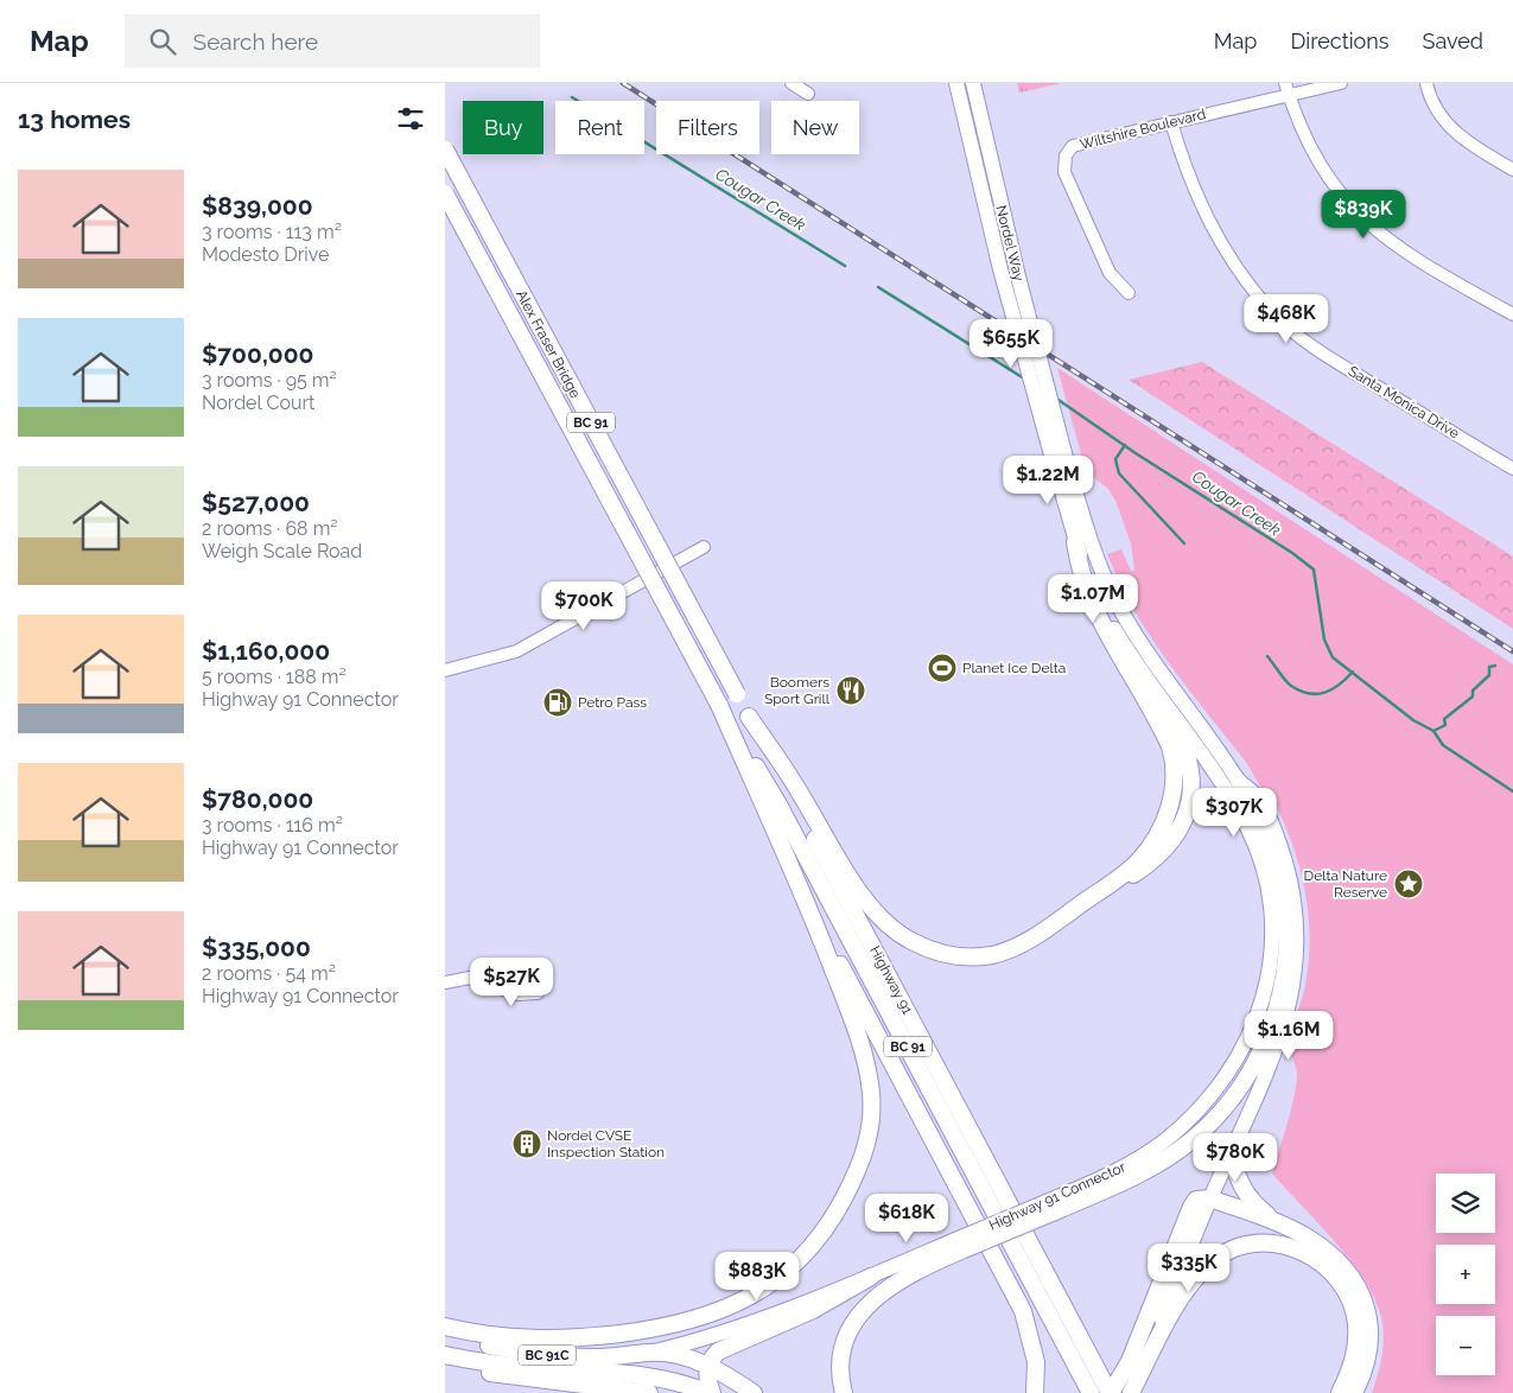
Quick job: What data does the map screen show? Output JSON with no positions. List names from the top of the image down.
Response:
{
  "streets": {
    "highway": [
      "Alex Fraser Bridge",
      "BC 91",
      "Highway 91",
      "BC 91C"
    ],
    "main road": ["Nordel Way", "Highway 91 Connector"],
    "street": ["Wiltshire Boulevard", "Santa Monica Drive"]
  },
  "crossings": [
    ["Wiltshire Boulevard", "Santa Monica Drive"],
    ["Nordel Way", "Highway 91 Connector"],
    ["Alex Fraser Bridge", "Highway 91"]
  ],
  "water": ["Cougar Creek"],
  "places": {
    "sports": ["Planet Ice Delta"],
    "restaurant": ["Boomers Sport Grill"],
    "fuel station": ["Petro Pass"],
    "place": ["Delta Nature Reserve"],
    "building": ["Nordel CVSE Inspection Station"]
  },
  "page": {
    "header": "Map",
    "search": "Search here",
    "nav": ["Map", "Directions", "Saved"],
    "heading": "13 homes",
    "chip": [
      "Buy",
      "Rent",
      "Filters",
      "New"
    ],
    "list": [
      {
        "name": "$839,000",
        "note": "3 rooms · 113 m² · Modesto Drive"
      },
      {
        "name": "$700,000",
        "note": "3 rooms · 95 m² · Nordel Court"
      },
      {
        "name": "$527,000",
        "note": "2 rooms · 68 m² · Weigh Scale Road"
      },
      {
        "name": "$1,160,000",
        "note": "5 rooms · 188 m² · Highway 91 Connector"
      },
      {
        "name": "$780,000",
        "note": "3 rooms · 116 m² · Highway 91 Connector"
      },
      {
        "name": "$335,000",
        "note": "2 rooms · 54 m² · Highway 91 Connector"
      }
    ],
    "price": [
      "$839K",
      "$468K",
      "$655K",
      "$1.22M",
      "$1.07M",
      "$700K",
      "$307K",
      "$527K",
      "$1.16M",
      "$780K",
      "$618K",
      "$335K",
      "$883K"
    ],
    "map_buttons": ["+", "−"]
  }
}
